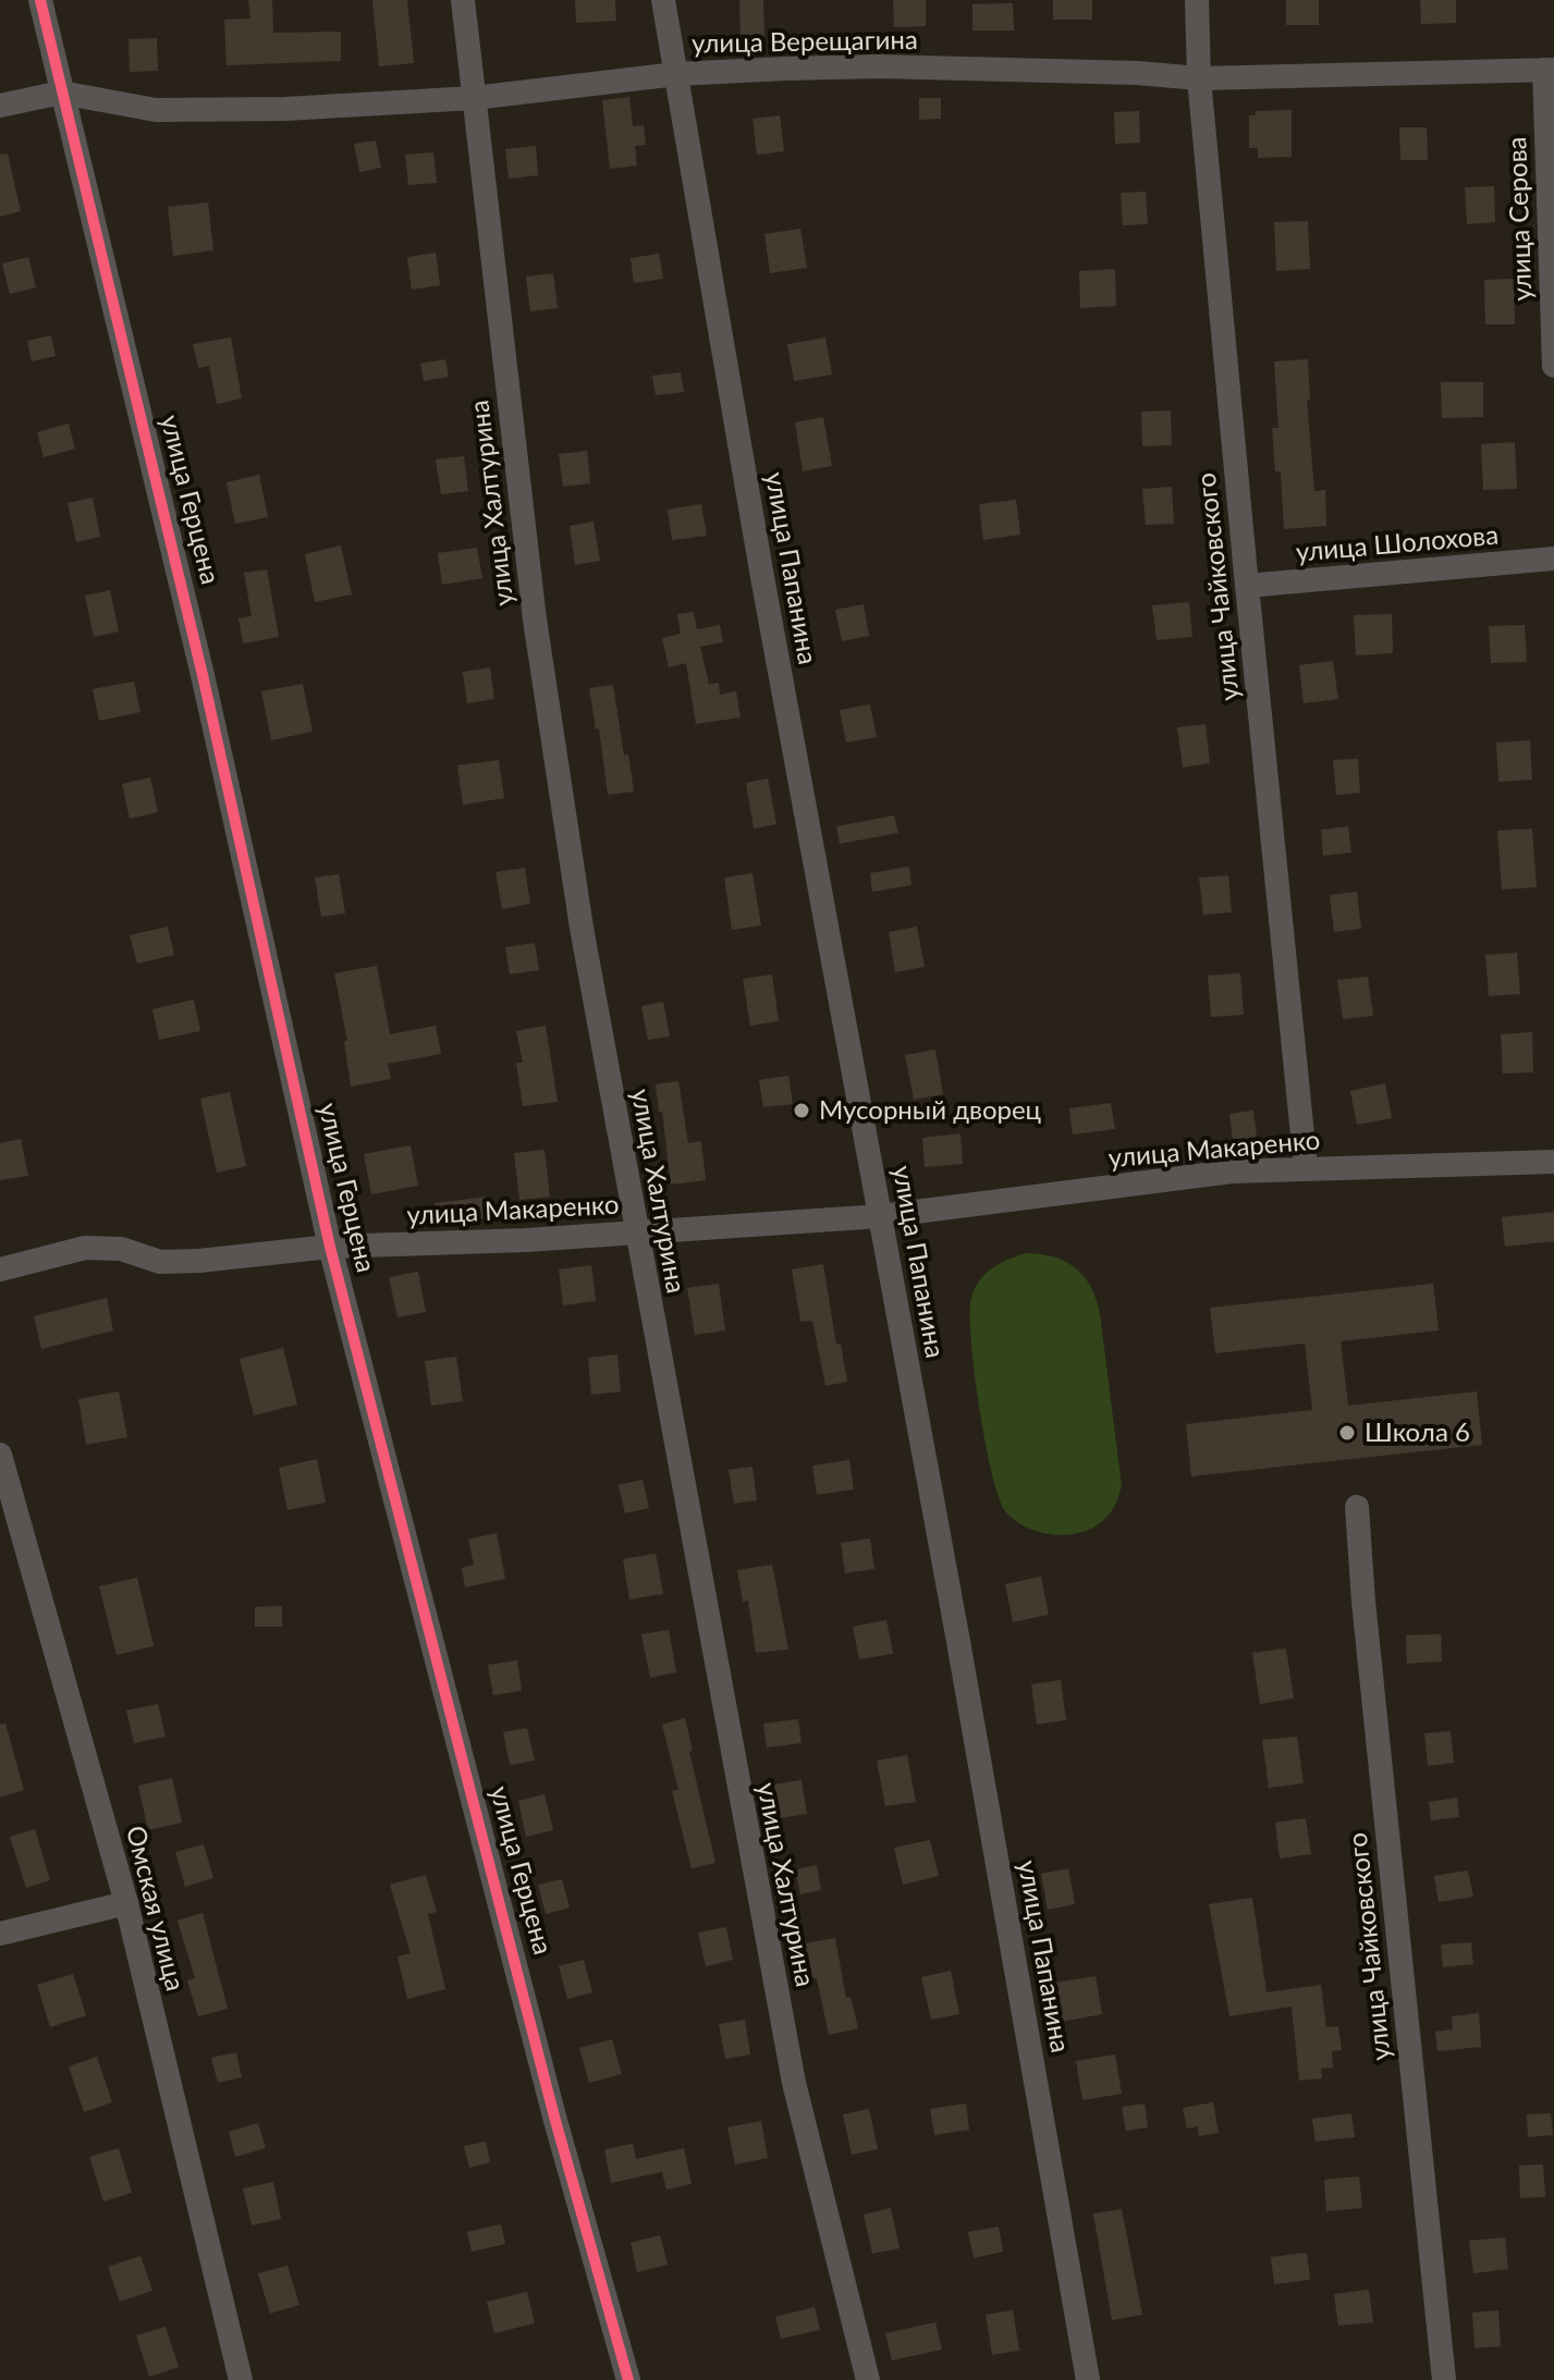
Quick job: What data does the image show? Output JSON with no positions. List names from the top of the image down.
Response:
{
  "streets": {
    "street": [
      "улица Верещагина",
      "улица Серова",
      "улица Герцена",
      "улица Халтурина",
      "улица Шолохова",
      "улица Папанина",
      "улица Чайковского",
      "улица Макаренко",
      "Омская улица"
    ]
  },
  "crossings": [
    ["улица Верещагина", "улица Серова"],
    ["улица Верещагина", "улица Герцена"],
    ["улица Верещагина", "улица Халтурина"],
    ["улица Верещагина", "улица Папанина"],
    ["улица Верещагина", "улица Чайковского"],
    ["улица Герцена", "улица Макаренко"],
    ["улица Халтурина", "улица Макаренко"],
    ["улица Шолохова", "улица Чайковского"],
    ["улица Папанина", "улица Макаренко"],
    ["улица Чайковского", "улица Макаренко"]
  ],
  "places": ["Мусорный дворец", "Школа 6"]
}
